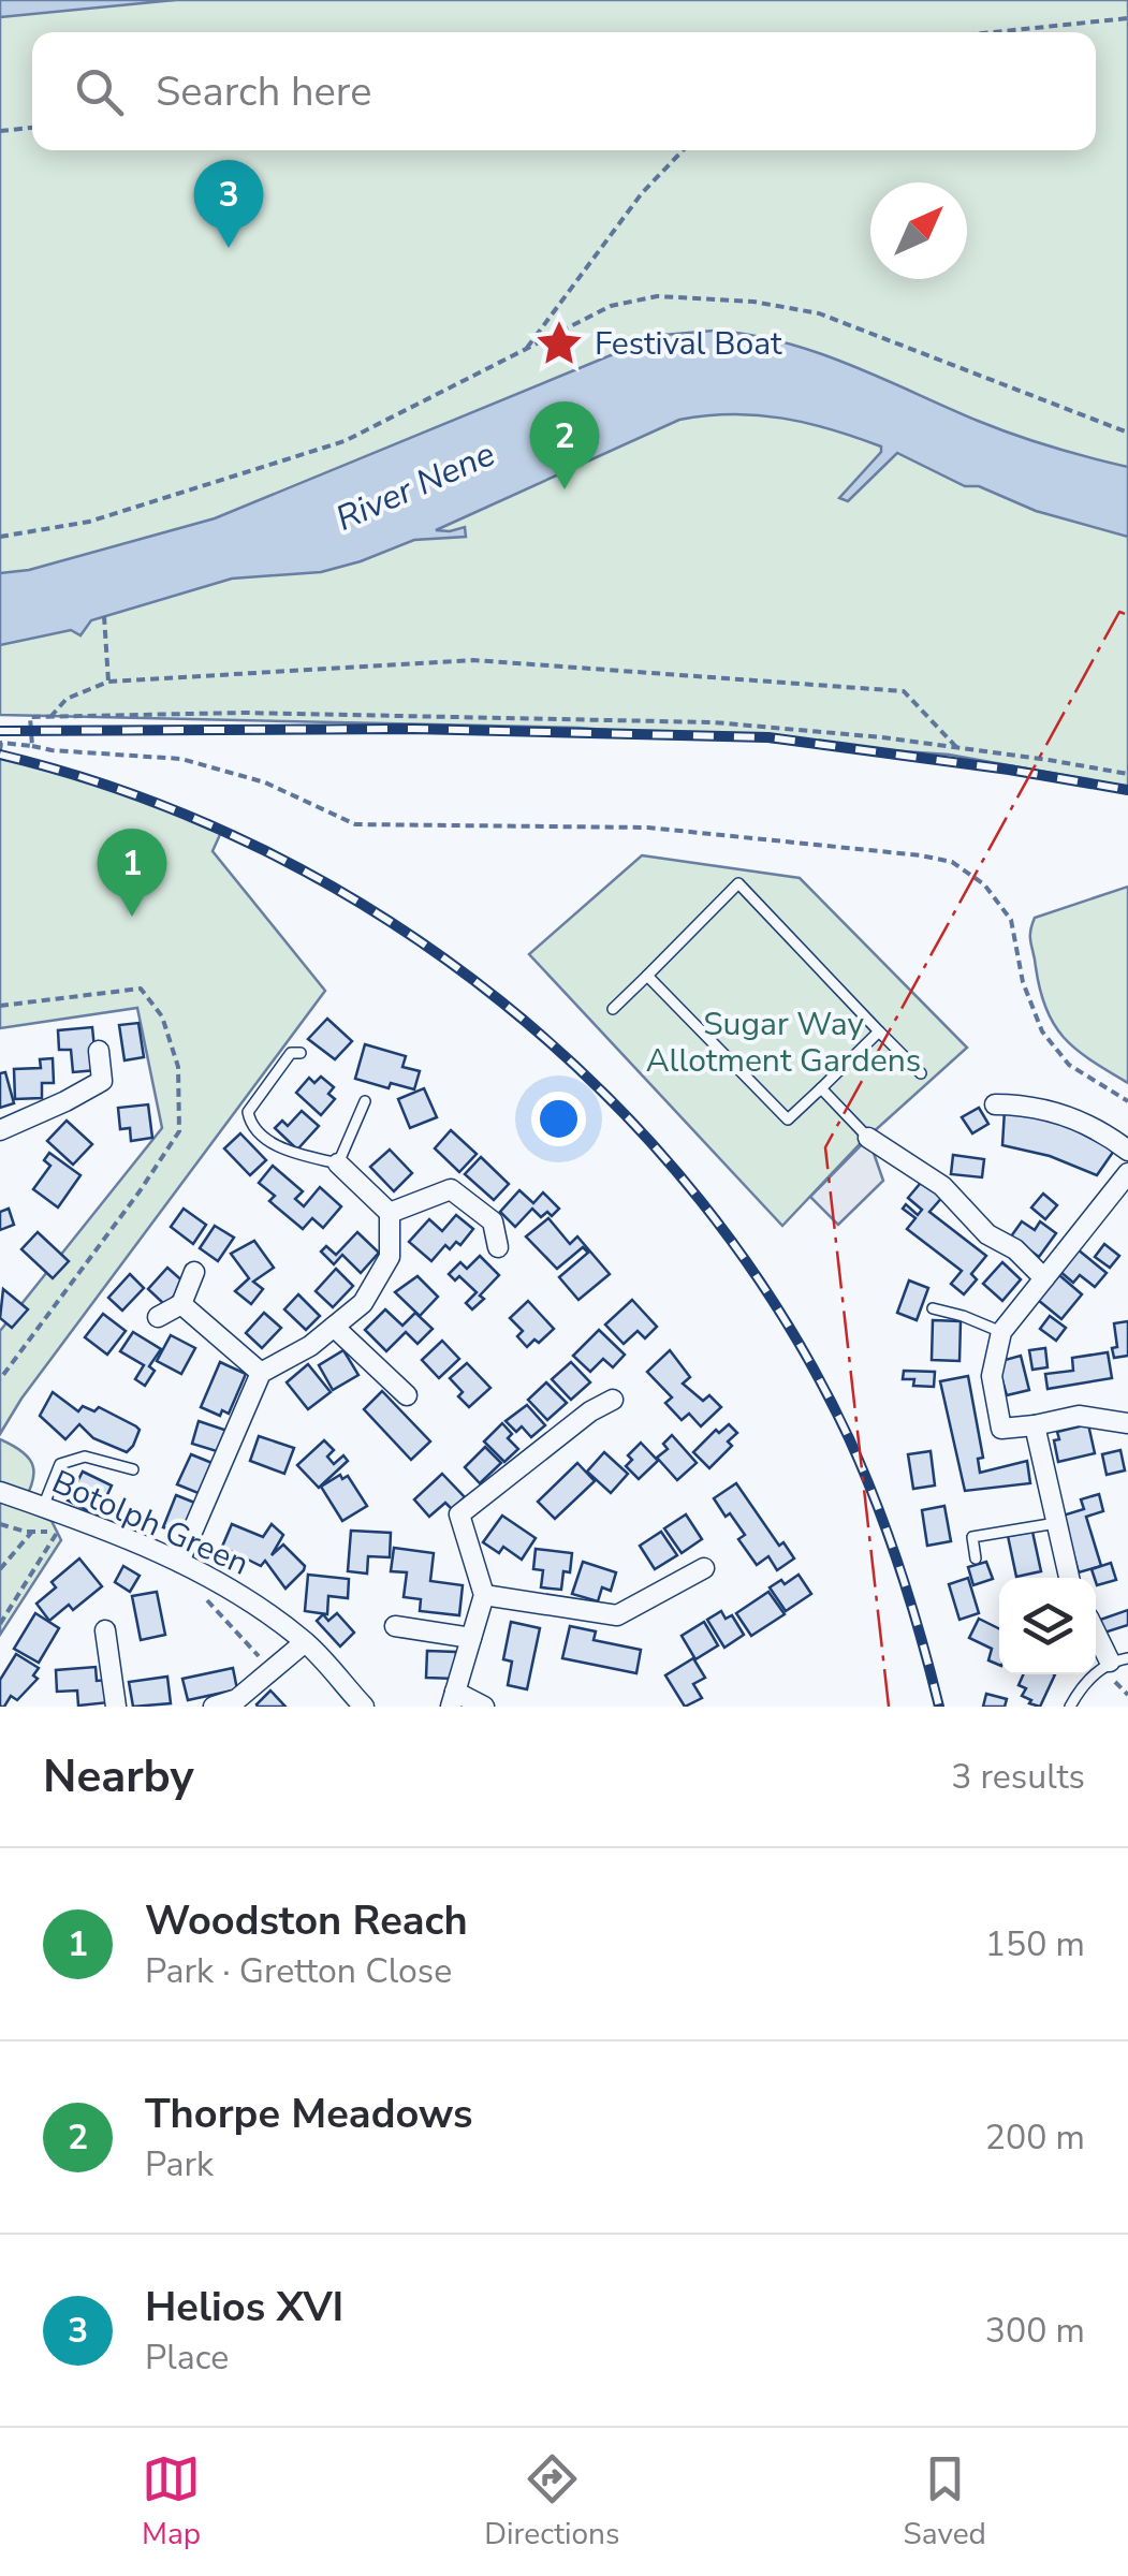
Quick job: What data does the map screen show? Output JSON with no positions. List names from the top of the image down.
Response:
{
  "streets": {
    "street": ["Botolph Green"]
  },
  "water": ["River Nene"],
  "parks": ["Sugar Way Allotment Gardens"],
  "places": {
    "place": ["Festival Boat"]
  },
  "north": "top right",
  "page": {
    "search": "Search here",
    "pins": ["3", "2", "1"],
    "heading": ["Nearby", "3 results"],
    "list": [
      {
        "mark": "1",
        "name": "Woodston Reach",
        "note": "Park · Gretton Close",
        "value": "150 m"
      },
      {
        "mark": "2",
        "name": "Thorpe Meadows",
        "note": "Park",
        "value": "200 m"
      },
      {
        "mark": "3",
        "name": "Helios XVI",
        "note": "Place",
        "value": "300 m"
      }
    ],
    "nav": ["Map", "Directions", "Saved"]
  }
}
